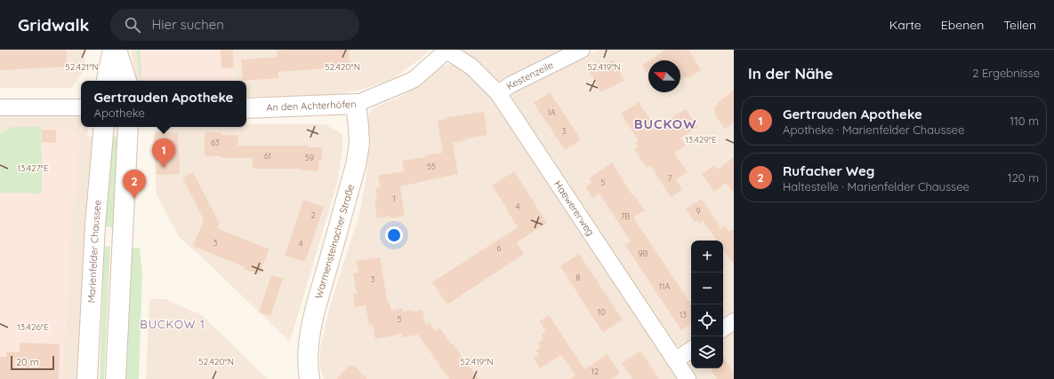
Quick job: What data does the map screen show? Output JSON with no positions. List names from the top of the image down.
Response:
{
  "streets": {
    "main road": ["An den Achterhöfen", "Warmensteinacher Straße", "Marienfelder Chaussee"],
    "street": ["Kestenzeile", "Haewererweg"]
  },
  "crossings": [
    ["Kestenzeile", "Haewererweg"],
    ["An den Achterhöfen", "Haewererweg"],
    ["An den Achterhöfen", "Warmensteinacher Straße"]
  ],
  "districts": ["BUCKOW", "BUCKOW 1"],
  "house_numbers": [
    "1A",
    "3",
    "63",
    "61",
    "59",
    "55",
    "7",
    "5",
    "1",
    "4",
    "9",
    "2",
    "7B",
    "3",
    "4",
    "6",
    "9B",
    "8",
    "3",
    "11A",
    "10",
    "13",
    "5",
    "12"
  ],
  "scale_bar": "20 m",
  "north": "left",
  "page": {
    "header": "Gridwalk",
    "search": "Hier suchen",
    "nav": ["Karte", "Ebenen", "Teilen"],
    "heading": ["In der Nähe", "2 Ergebnisse"],
    "popup": ["Gertrauden Apotheke", "Apotheke"],
    "list": [
      {
        "mark": "1",
        "name": "Gertrauden Apotheke",
        "note": "Apotheke · Marienfelder Chaussee",
        "value": "110 m"
      },
      {
        "mark": "2",
        "name": "Rufacher Weg",
        "note": "Haltestelle · Marienfelder Chaussee",
        "value": "120 m"
      }
    ],
    "pins": ["1", "2"],
    "map_buttons": ["+", "−"],
    "scale": "20 m"
  },
  "coordinates": [
    "52.421°N",
    "52.420°N",
    "52.419°N",
    "13.429°E",
    "13.427°E",
    "13.426°E"
  ]
}
